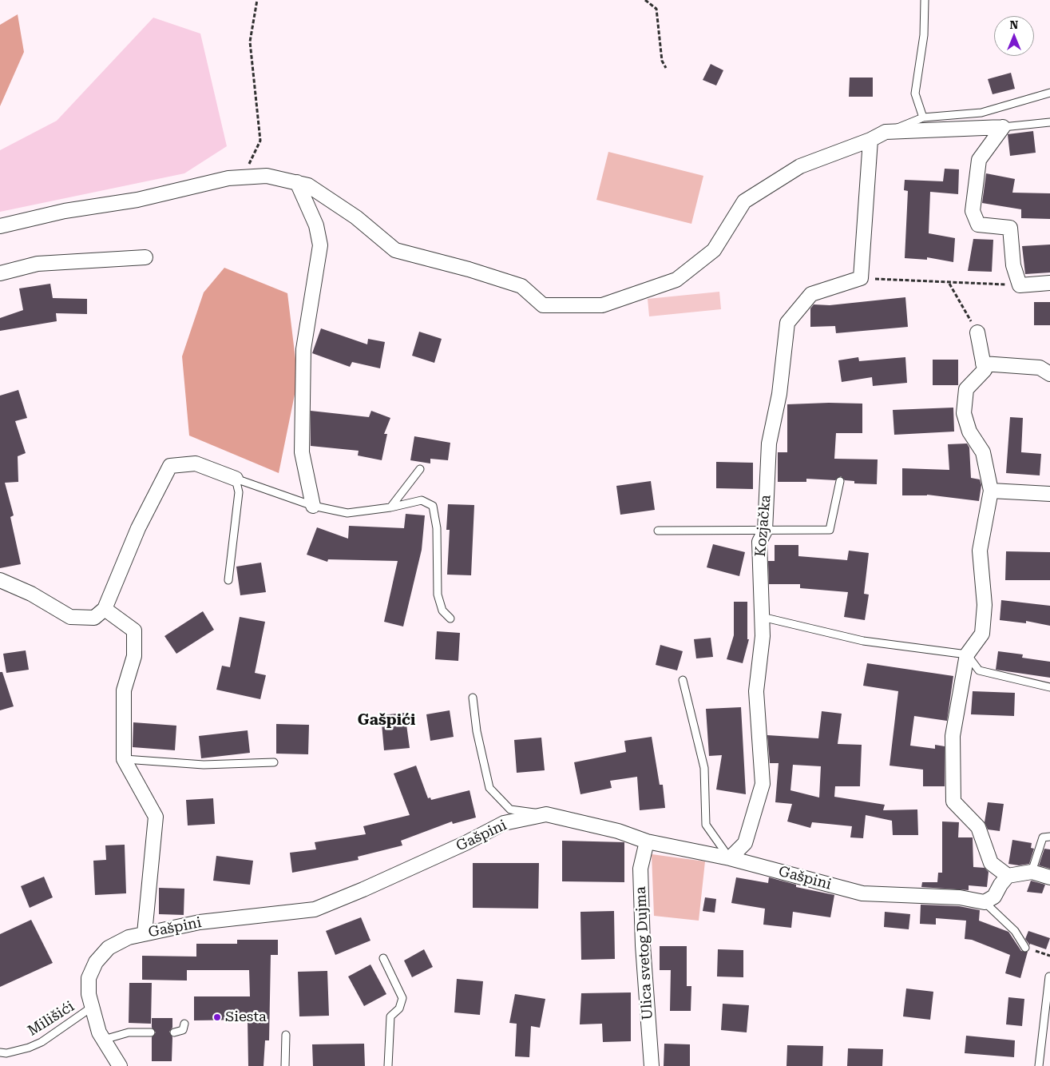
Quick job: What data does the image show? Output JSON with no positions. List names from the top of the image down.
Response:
{
  "streets": {
    "street": ["Kozjačka", "Gašpini", "Ulica svetog Dujma"],
    "lane": ["Milišići"]
  },
  "crossings": [
    ["Kozjačka", "Gašpini"],
    ["Gašpini", "Ulica svetog Dujma"],
    ["Gašpini", "Milišići"]
  ],
  "districts": ["Gašpići"],
  "places": ["Siesta"],
  "north": "top"
}
